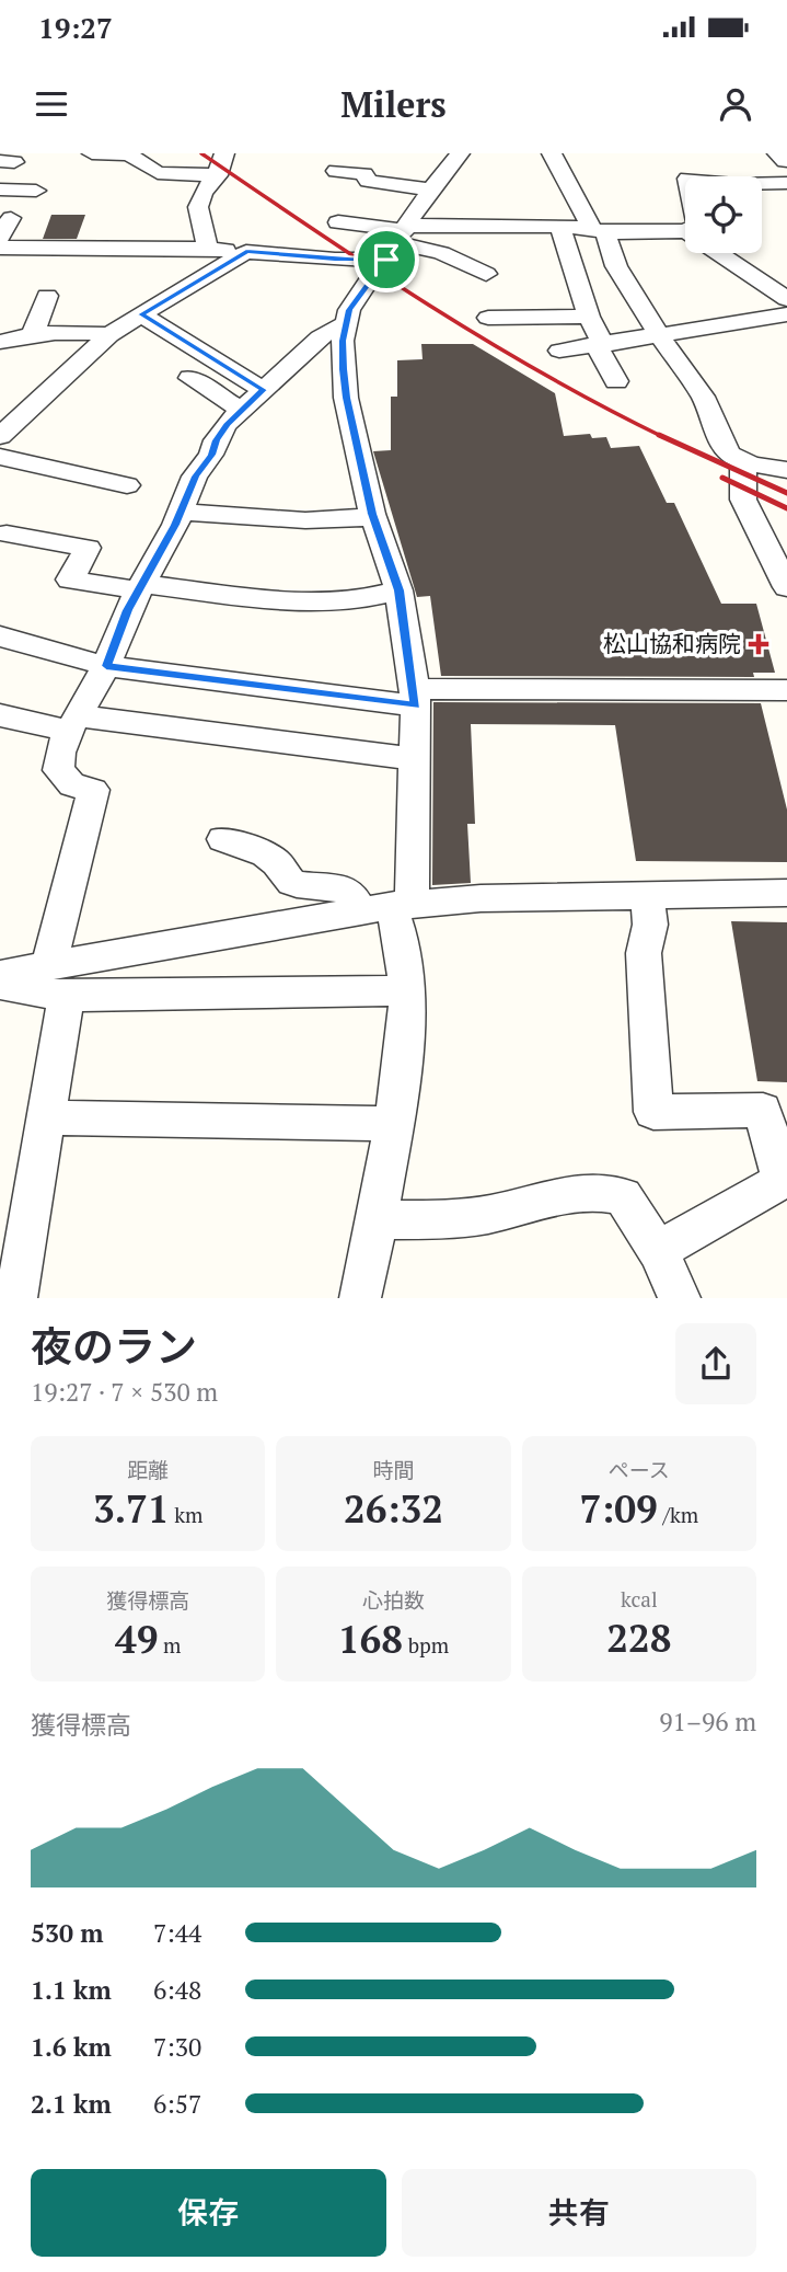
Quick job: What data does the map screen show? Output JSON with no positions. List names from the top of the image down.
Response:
{
  "places": {
    "health": ["松山協和病院"]
  },
  "page": {
    "status": "19:27",
    "header": "Milers",
    "heading": ["夜のラン", "19:27 · 7 × 530 m"],
    "stats": [
      ["距離", "3.71 km"],
      ["時間", "26:32"],
      ["ペース", "7:09 /km"],
      ["獲得標高", "49 m"],
      ["心拍数", "168 bpm"],
      ["kcal", "228"]
    ],
    "chart": ["獲得標高", "91–96 m"],
    "list": [
      {
        "name": "530 m",
        "note": "7:44"
      },
      {
        "name": "1.1 km",
        "note": "6:48"
      },
      {
        "name": "1.6 km",
        "note": "7:30"
      },
      {
        "name": "2.1 km",
        "note": "6:57"
      }
    ],
    "buttons": ["保存", "共有"]
  }
}
